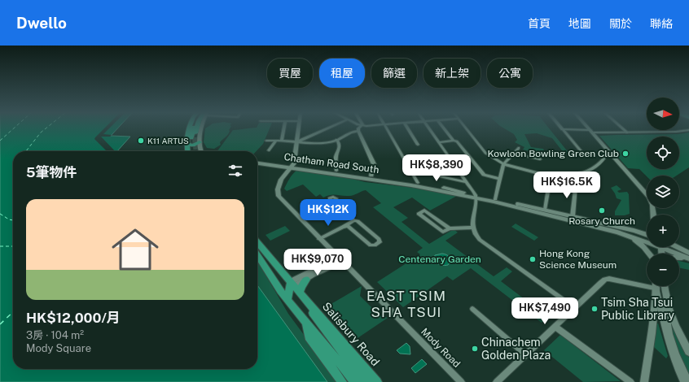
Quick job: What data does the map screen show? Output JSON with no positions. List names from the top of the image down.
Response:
{
  "streets": {
    "main road": ["Chatham Road South", "Salisbury Road"],
    "street": ["Mody Road"]
  },
  "crossings": [
    ["Chatham Road South", "Mody Road"]
  ],
  "districts": ["EAST TSIM SHA TSUI"],
  "parks": ["Centenary Garden"],
  "places": [
    "K11 ARTUS",
    "Kowloon Bowling Green Club",
    "Rosary Church",
    "Hong Kong Science Museum",
    "Tsim Sha Tsui Public Library",
    "Chinachem Golden Plaza"
  ],
  "north": "right",
  "page": {
    "header": "Dwello",
    "nav": [
      "首頁",
      "地圖",
      "關於",
      "聯絡"
    ],
    "chip": [
      "買屋",
      "租屋",
      "篩選",
      "新上架",
      "公寓"
    ],
    "map_buttons": ["+", "−"],
    "heading": "5筆物件",
    "price": [
      "HK$8,390",
      "HK$16.5K",
      "HK$12K",
      "HK$9,070",
      "HK$7,490"
    ],
    "list": [
      {
        "name": "HK$12,000/月",
        "note": "3房 · 104 m² · Mody Square"
      }
    ]
  }
}
